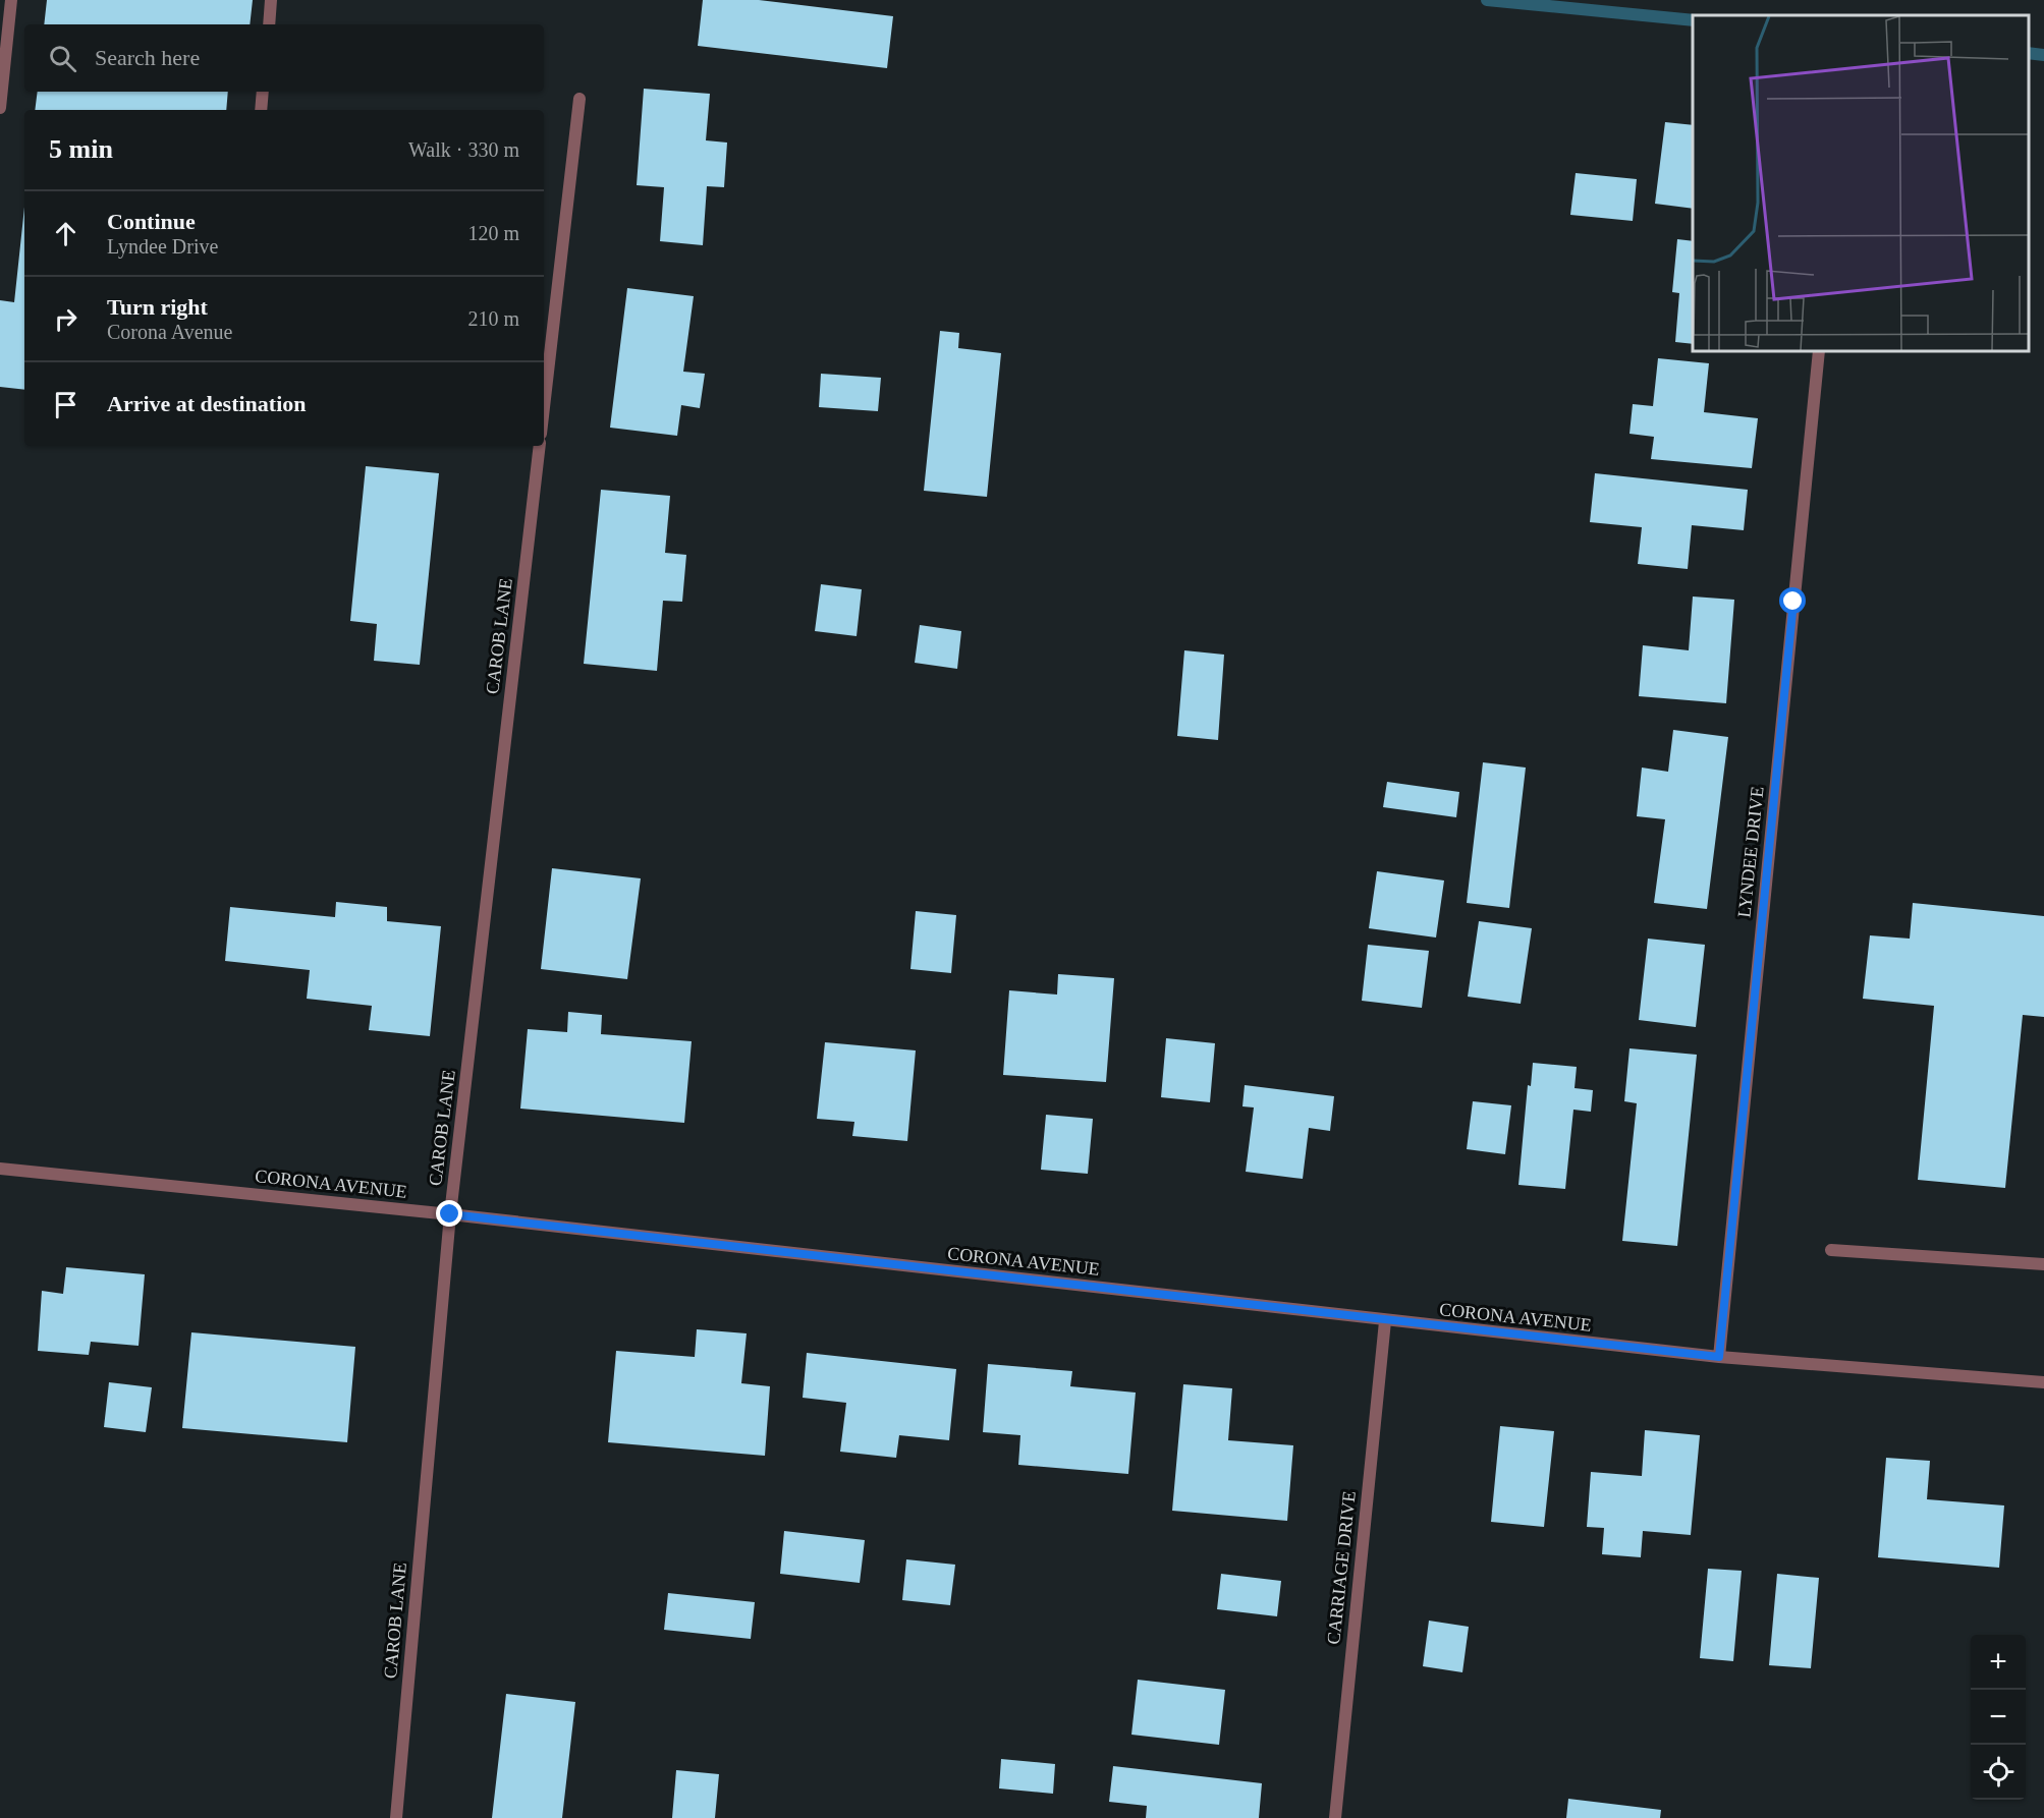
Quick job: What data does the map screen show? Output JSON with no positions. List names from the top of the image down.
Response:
{
  "streets": {
    "street": [
      "CAROB LANE",
      "LYNDEE DRIVE",
      "CORONA AVENUE",
      "CARRIAGE DRIVE"
    ]
  },
  "crossings": [
    ["CAROB LANE", "CORONA AVENUE"],
    ["LYNDEE DRIVE", "CORONA AVENUE"],
    ["CORONA AVENUE", "CARRIAGE DRIVE"]
  ],
  "page": {
    "search": "Search here",
    "heading": ["5 min", "Walk · 330 m"],
    "list": [
      ["Continue", "Lyndee Drive", "120 m"],
      ["Turn right", "Corona Avenue", "210 m"],
      "Arrive at destination"
    ],
    "map_buttons": ["+", "−"]
  }
}
